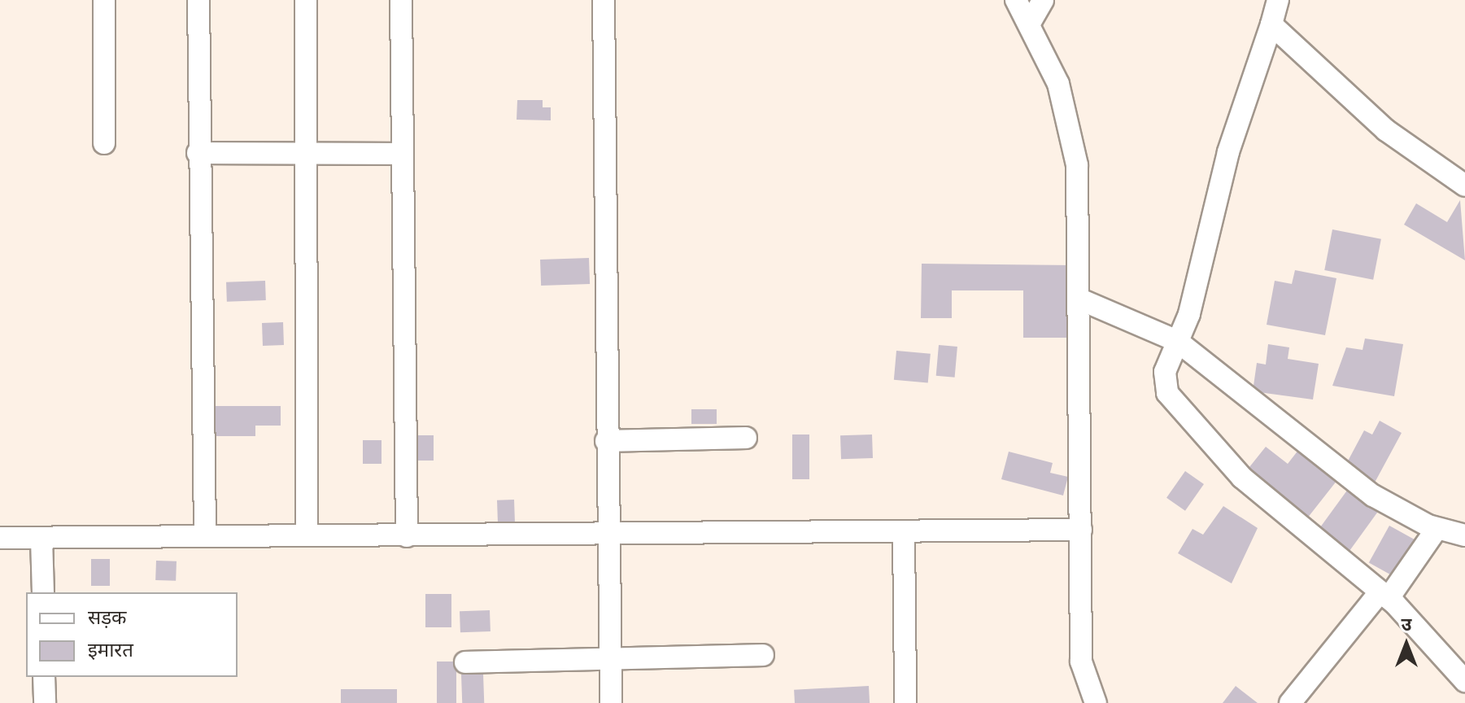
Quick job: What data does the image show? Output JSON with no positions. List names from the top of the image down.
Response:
{
  "legend": ["सड़क", "इमारत"],
  "north": "top"
}
